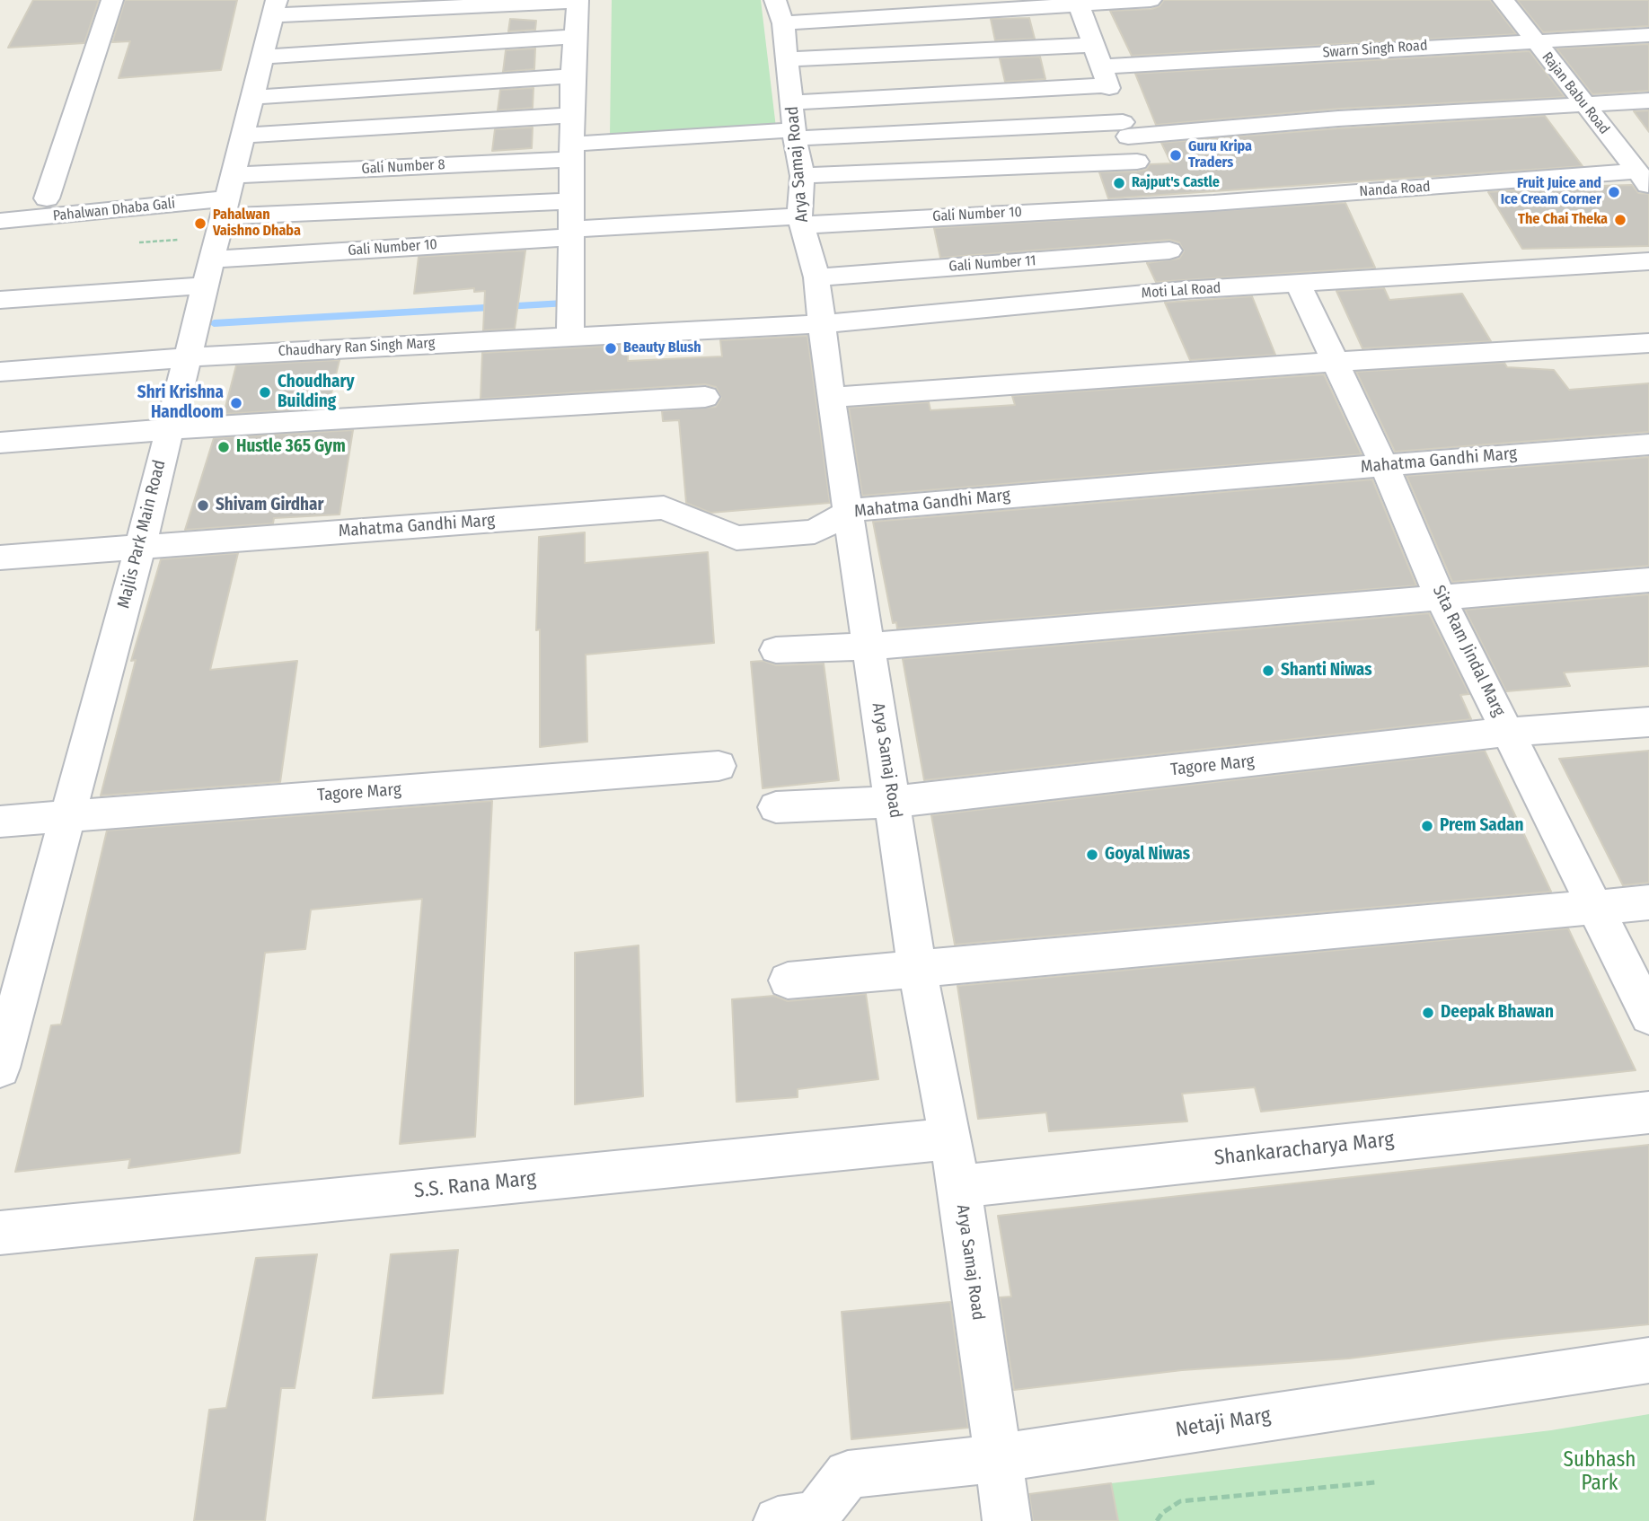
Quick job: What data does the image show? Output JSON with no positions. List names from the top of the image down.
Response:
{
  "streets": {
    "street": [
      "Swarn Singh Road",
      "Rajan Babu Road",
      "Arya Samaj Road",
      "Gali Number 8",
      "Nanda Road",
      "Pahalwan Dhaba Gali",
      "Gali Number 10",
      "Gali Number 11",
      "Moti Lal Road",
      "Chaudhary Ran Singh Marg",
      "Mahatma Gandhi Marg",
      "Majlis Park Main Road",
      "Sita Ram Jindal Marg",
      "Tagore Marg",
      "Shankaracharya Marg",
      "S.S. Rana Marg",
      "Netaji Marg"
    ]
  },
  "crossings": [
    ["Swarn Singh Road", "Rajan Babu Road"],
    ["Rajan Babu Road", "Gali Number 8"],
    ["Rajan Babu Road", "Nanda Road"],
    ["Arya Samaj Road", "Gali Number 8"],
    ["Arya Samaj Road", "Gali Number 10"],
    ["Arya Samaj Road", "Gali Number 11"],
    ["Arya Samaj Road", "Moti Lal Road"],
    ["Arya Samaj Road", "Mahatma Gandhi Marg"],
    ["Arya Samaj Road", "Tagore Marg"],
    ["Arya Samaj Road", "Shankaracharya Marg"],
    ["Arya Samaj Road", "S.S. Rana Marg"],
    ["Arya Samaj Road", "Netaji Marg"],
    ["Gali Number 8", "Pahalwan Dhaba Gali"],
    ["Gali Number 8", "Majlis Park Main Road"],
    ["Nanda Road", "Gali Number 10"],
    ["Pahalwan Dhaba Gali", "Majlis Park Main Road"],
    ["Gali Number 10", "Majlis Park Main Road"],
    ["Moti Lal Road", "Chaudhary Ran Singh Marg"],
    ["Moti Lal Road", "Sita Ram Jindal Marg"],
    ["Chaudhary Ran Singh Marg", "Majlis Park Main Road"],
    ["Mahatma Gandhi Marg", "Majlis Park Main Road"],
    ["Mahatma Gandhi Marg", "Sita Ram Jindal Marg"],
    ["Majlis Park Main Road", "Tagore Marg"],
    ["Sita Ram Jindal Marg", "Tagore Marg"]
  ],
  "parks": ["Subhash Park"],
  "places": [
    "Guru Kripa Traders",
    "Rajput's Castle",
    "Fruit Juice and Ice Cream Corner",
    "The Chai Theka",
    "Pahalwan Vaishno Dhaba",
    "Beauty Blush",
    "Choudhary Building",
    "Shri Krishna Handloom",
    "Hustle 365 Gym",
    "Shivam Girdhar",
    "Shanti Niwas",
    "Prem Sadan",
    "Goyal Niwas",
    "Deepak Bhawan"
  ]
}
